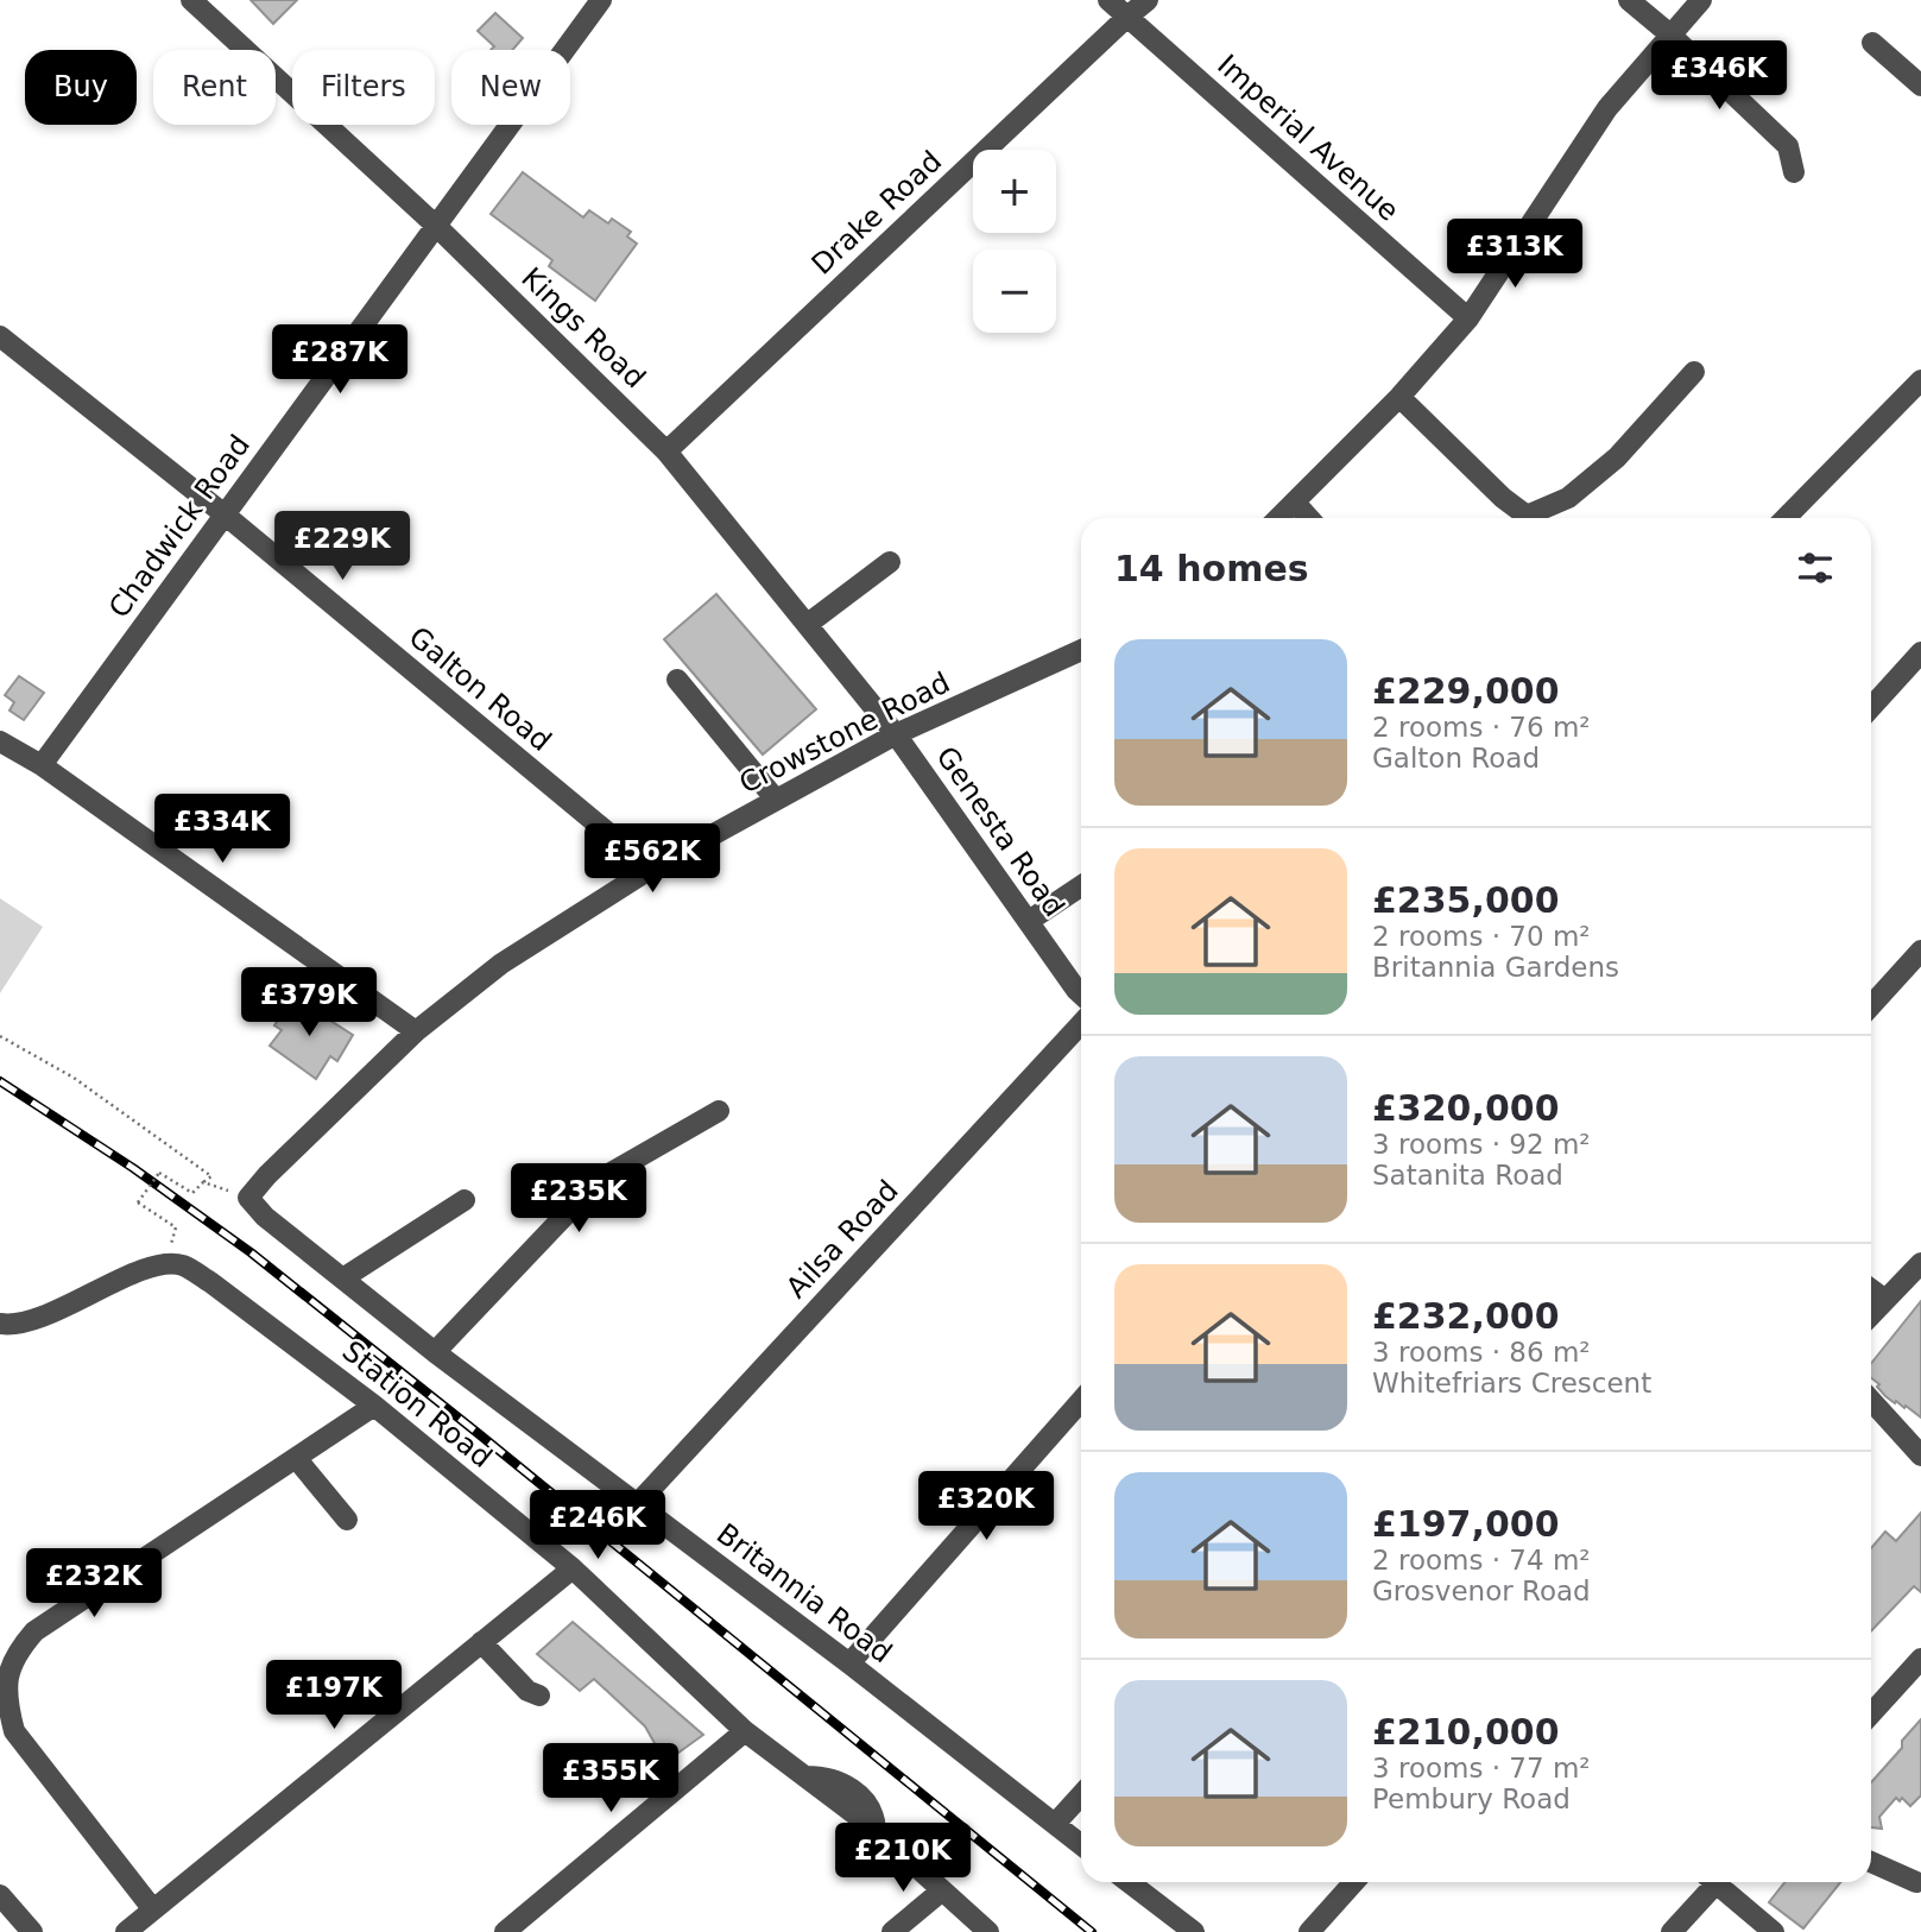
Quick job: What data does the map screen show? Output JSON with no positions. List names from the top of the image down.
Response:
{
  "streets": {
    "street": [
      "Imperial Avenue",
      "Drake Road",
      "Kings Road",
      "Chadwick Road",
      "Galton Road",
      "Crowstone Road",
      "Genesta Road",
      "Ailsa Road",
      "Station Road",
      "Britannia Road"
    ]
  },
  "crossings": [
    ["Imperial Avenue", "Drake Road"],
    ["Drake Road", "Kings Road"],
    ["Kings Road", "Chadwick Road"],
    ["Kings Road", "Crowstone Road"],
    ["Kings Road", "Genesta Road"],
    ["Chadwick Road", "Galton Road"],
    ["Galton Road", "Crowstone Road"],
    ["Crowstone Road", "Genesta Road"],
    ["Crowstone Road", "Britannia Road"],
    ["Ailsa Road", "Britannia Road"]
  ],
  "page": {
    "price": [
      "£346K",
      "£313K",
      "£287K",
      "£229K",
      "£334K",
      "£562K",
      "£379K",
      "£235K",
      "£320K",
      "£246K",
      "£232K",
      "£197K",
      "£355K",
      "£210K"
    ],
    "chip": [
      "Buy",
      "Rent",
      "Filters",
      "New"
    ],
    "map_buttons": ["+", "−"],
    "heading": "14 homes",
    "list": [
      {
        "name": "£229,000",
        "note": "2 rooms · 76 m² · Galton Road"
      },
      {
        "name": "£235,000",
        "note": "2 rooms · 70 m² · Britannia Gardens"
      },
      {
        "name": "£320,000",
        "note": "3 rooms · 92 m² · Satanita Road"
      },
      {
        "name": "£232,000",
        "note": "3 rooms · 86 m² · Whitefriars Crescent"
      },
      {
        "name": "£197,000",
        "note": "2 rooms · 74 m² · Grosvenor Road"
      },
      {
        "name": "£210,000",
        "note": "3 rooms · 77 m² · Pembury Road"
      }
    ]
  }
}
